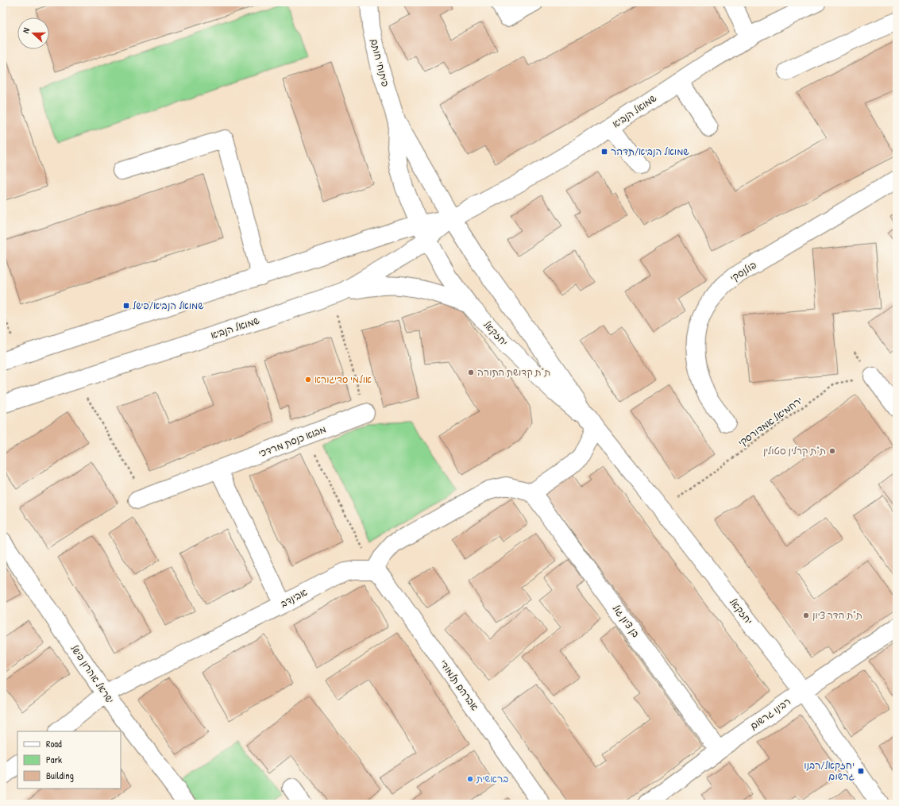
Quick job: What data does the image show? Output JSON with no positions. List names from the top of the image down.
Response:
{
  "streets": {
    "street": [
      "פיתוחי חותם",
      "שמואל הנביא",
      "פולנסקי",
      "יחזקאל",
      "מבוא כנסת מרדכי",
      "אבינדב",
      "בן ציון גול",
      "ישראל אהרון פישל",
      "אברהם תלמודי",
      "רבינו גרשום"
    ],
    "path": ["ירחמיאל אמדורסקי"]
  },
  "crossings": [
    ["פיתוחי חותם", "שמואל הנביא"],
    ["פיתוחי חותם", "יחזקאל"],
    ["שמואל הנביא", "יחזקאל"],
    ["יחזקאל", "ירחמיאל אמדורסקי"],
    ["יחזקאל", "רבינו גרשום"],
    ["אבינדב", "ישראל אהרון פישל"],
    ["אבינדב", "אברהם תלמודי"],
    ["בן ציון גול", "רבינו גרשום"]
  ],
  "places": {
    "transit": ["שמואל הנביא/תדהר", "שמואל הנביא/פישל", "יחזקאל/רבנו גרשום"],
    "other": [
      "ת\"ת קדושת התורה",
      "אולמי סדיגורא",
      "ת\"ת קרלין סטולין",
      "ת\"ת הדר ציון",
      "בראשית"
    ]
  },
  "legend": ["Road", "Park", "Building"],
  "north": "left"
}
